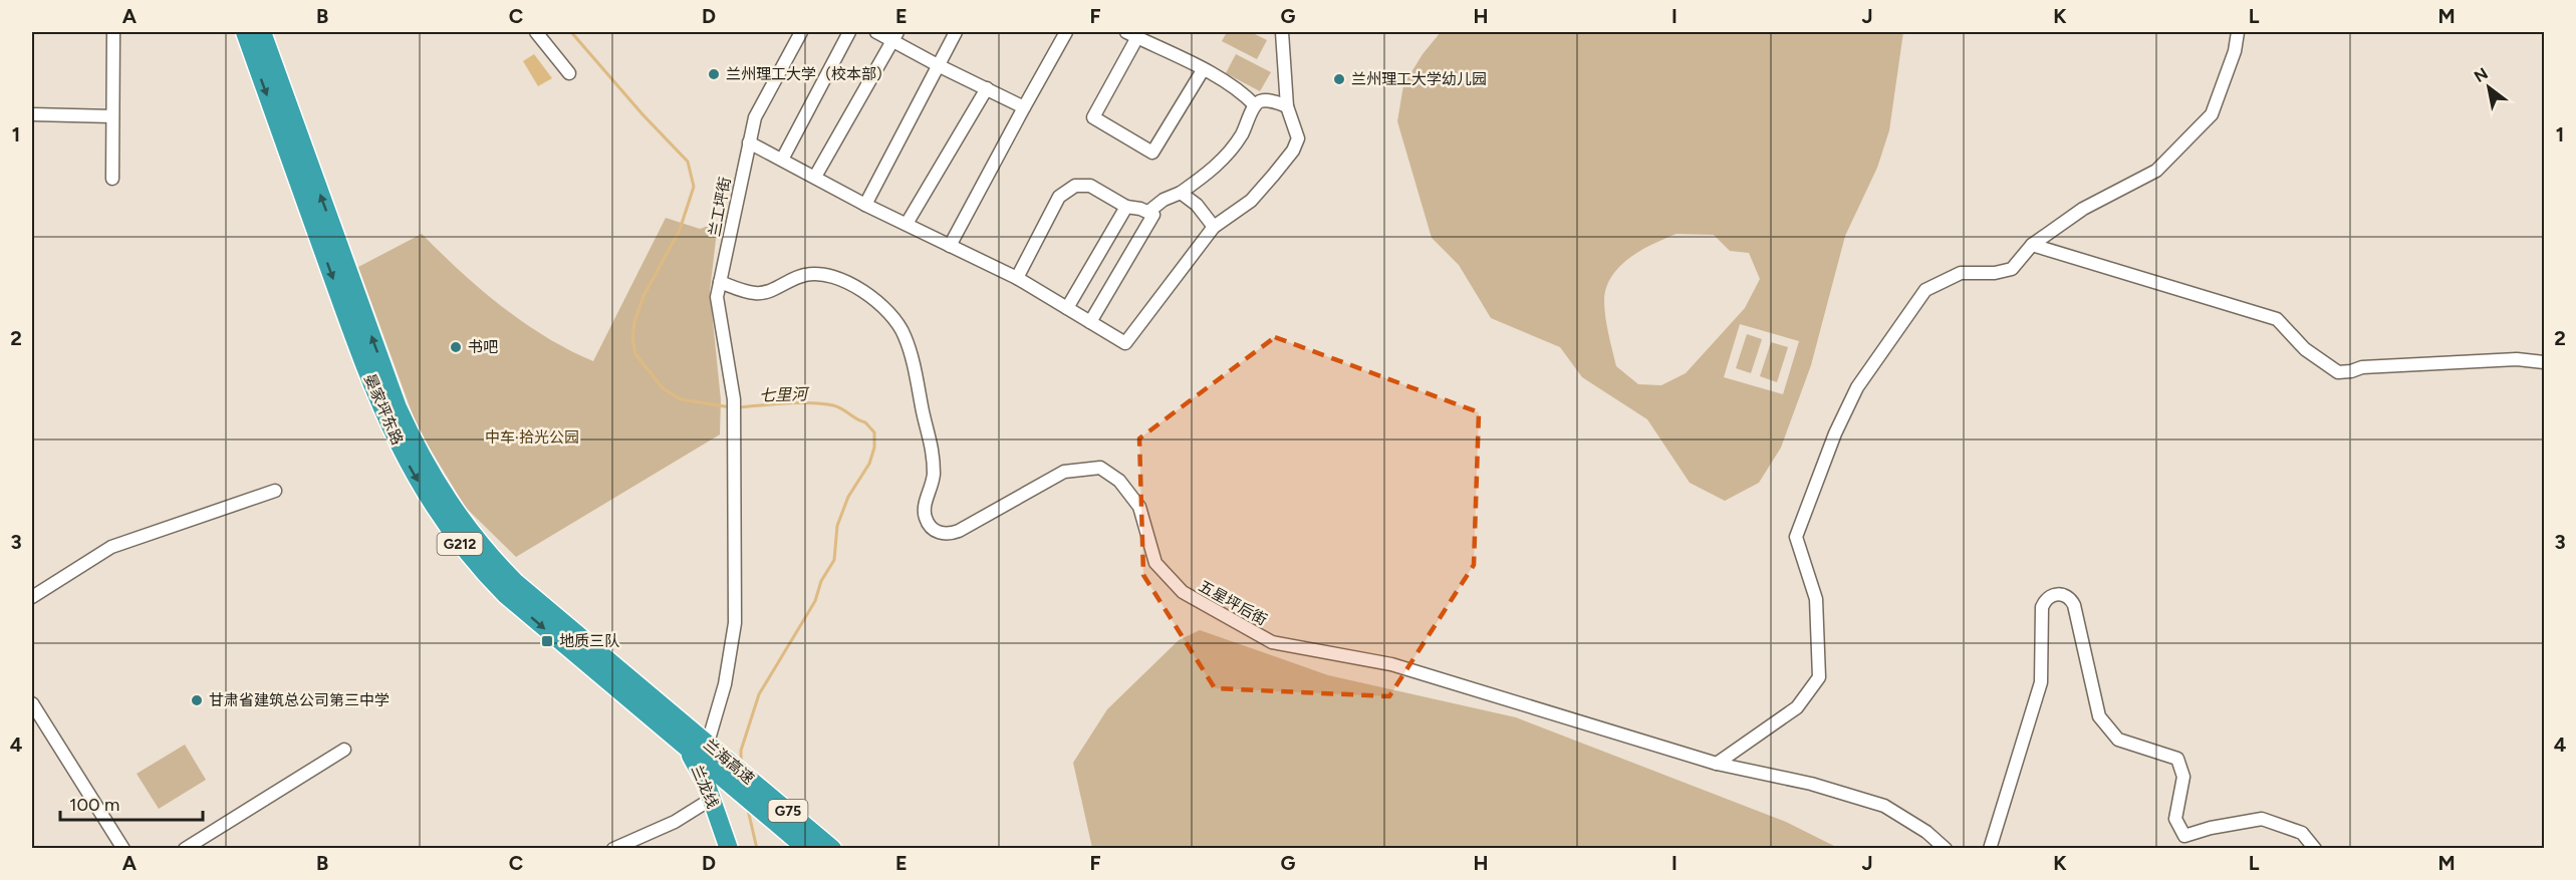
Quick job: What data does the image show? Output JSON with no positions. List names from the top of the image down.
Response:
{
  "streets": {
    "highway": [
      "晏家坪东路",
      "G212",
      "兰海高速",
      "兰龙线",
      "G75"
    ],
    "street": ["兰工坪街", "五星坪后街"]
  },
  "crossings": [
    ["兰工坪街", "五星坪后街"],
    ["兰工坪街", "兰海高速"],
    ["兰工坪街", "兰龙线"],
    ["晏家坪东路", "兰海高速"],
    ["晏家坪东路", "兰龙线"],
    ["兰海高速", "兰龙线"]
  ],
  "water": ["七里河"],
  "parks": ["中车·拾光公园"],
  "places": {
    "other": [
      "兰州理工大学（校本部）",
      "兰州理工大学幼儿园",
      "书吧",
      "甘肃省建筑总公司第三中学"
    ],
    "transit": ["地质三队"]
  },
  "scale_bar": "100 m",
  "north": "top left",
  "grid": {
    "columns": [
      "A",
      "B",
      "C",
      "D",
      "E",
      "F",
      "G",
      "H",
      "I",
      "J",
      "K",
      "L",
      "M"
    ],
    "rows": [
      "1",
      "2",
      "3",
      "4"
    ]
  }
}
